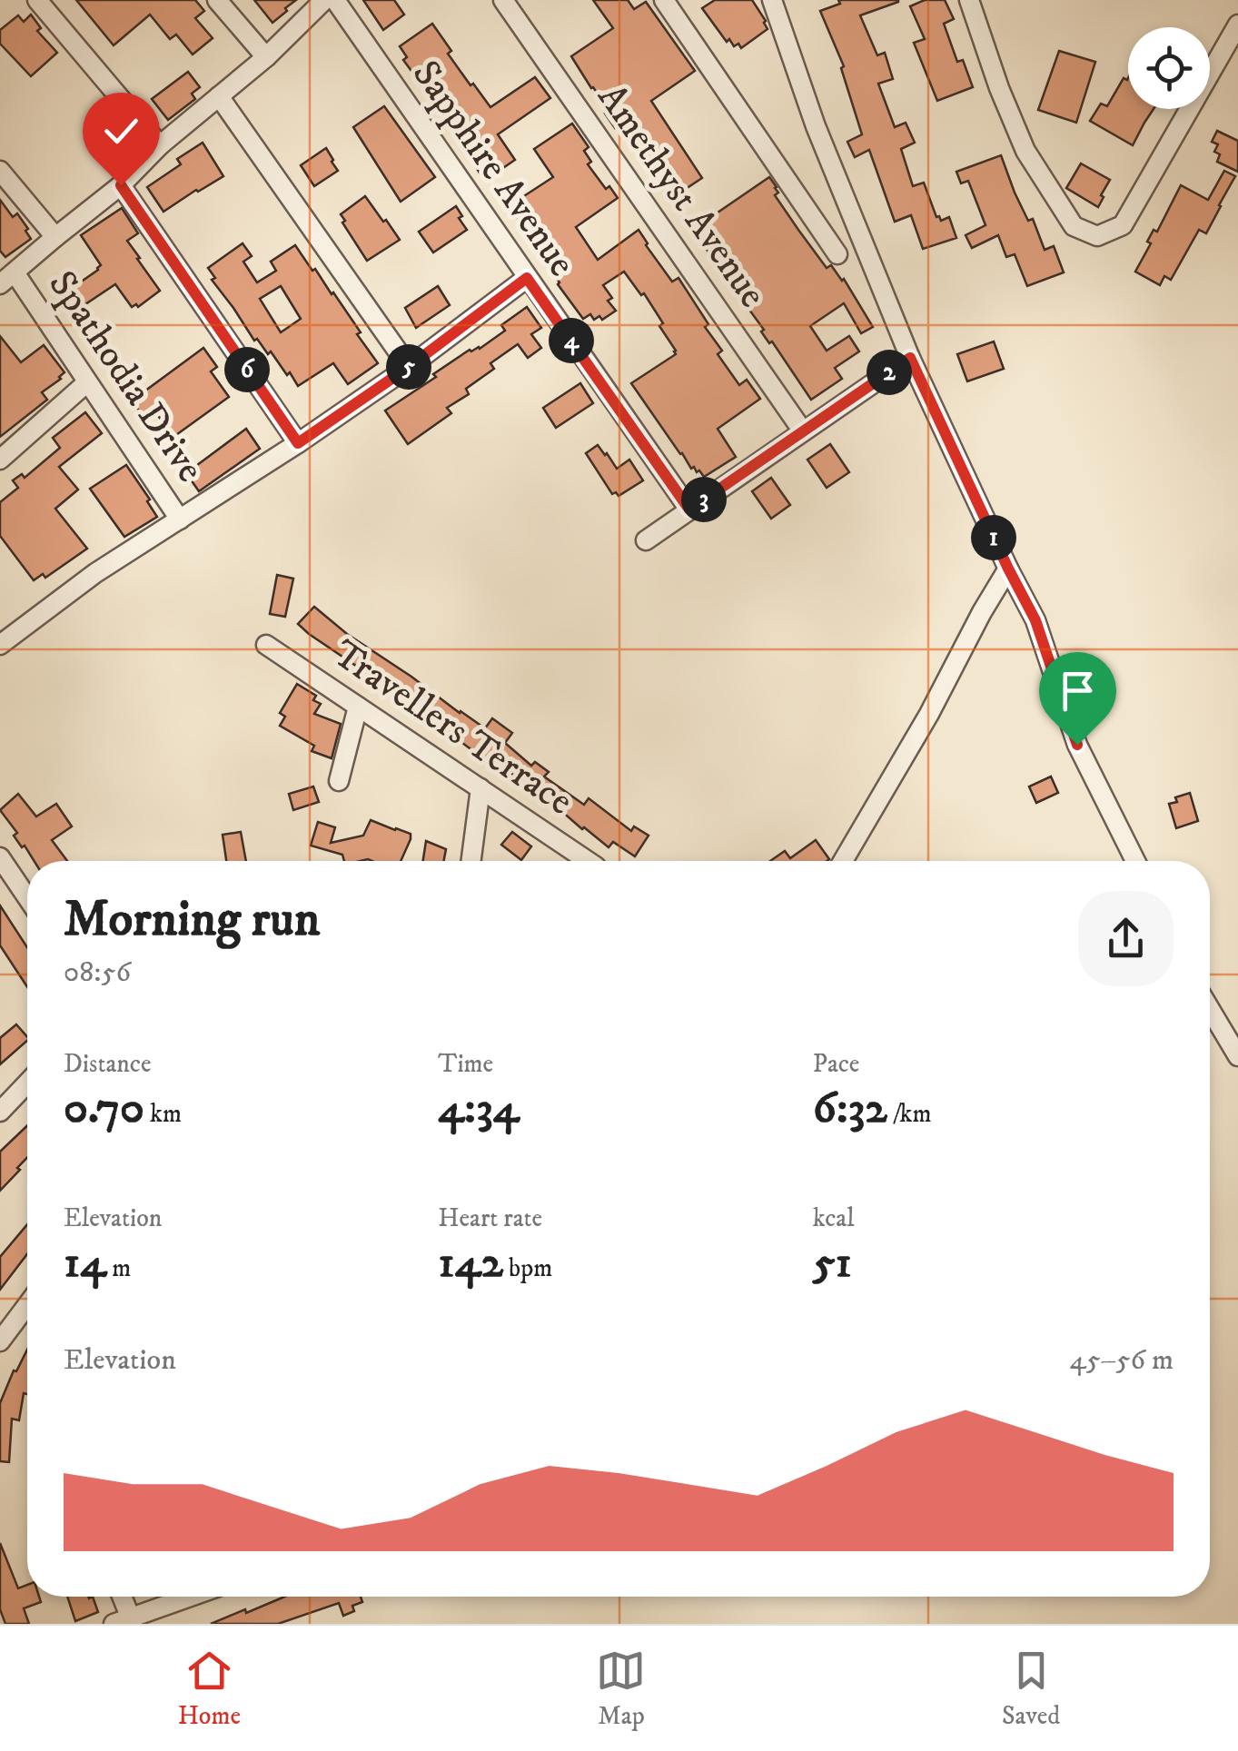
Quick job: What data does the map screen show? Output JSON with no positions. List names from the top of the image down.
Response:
{
  "streets": {
    "street": [
      "Sapphire Avenue",
      "Amethyst Avenue",
      "Spathodia Drive",
      "Travellers Terrace"
    ]
  },
  "page": {
    "pins": [
      "4",
      "5",
      "6",
      "2",
      "3",
      "1"
    ],
    "heading": ["Morning run", "08:56"],
    "stats": [
      ["Distance", "0.70 km"],
      ["Time", "4:34"],
      ["Pace", "6:32 /km"],
      ["Elevation", "14 m"],
      ["Heart rate", "142 bpm"],
      ["kcal", "51"]
    ],
    "chart": ["Elevation", "45–56 m"],
    "tabs": ["Home", "Map", "Saved"]
  }
}
